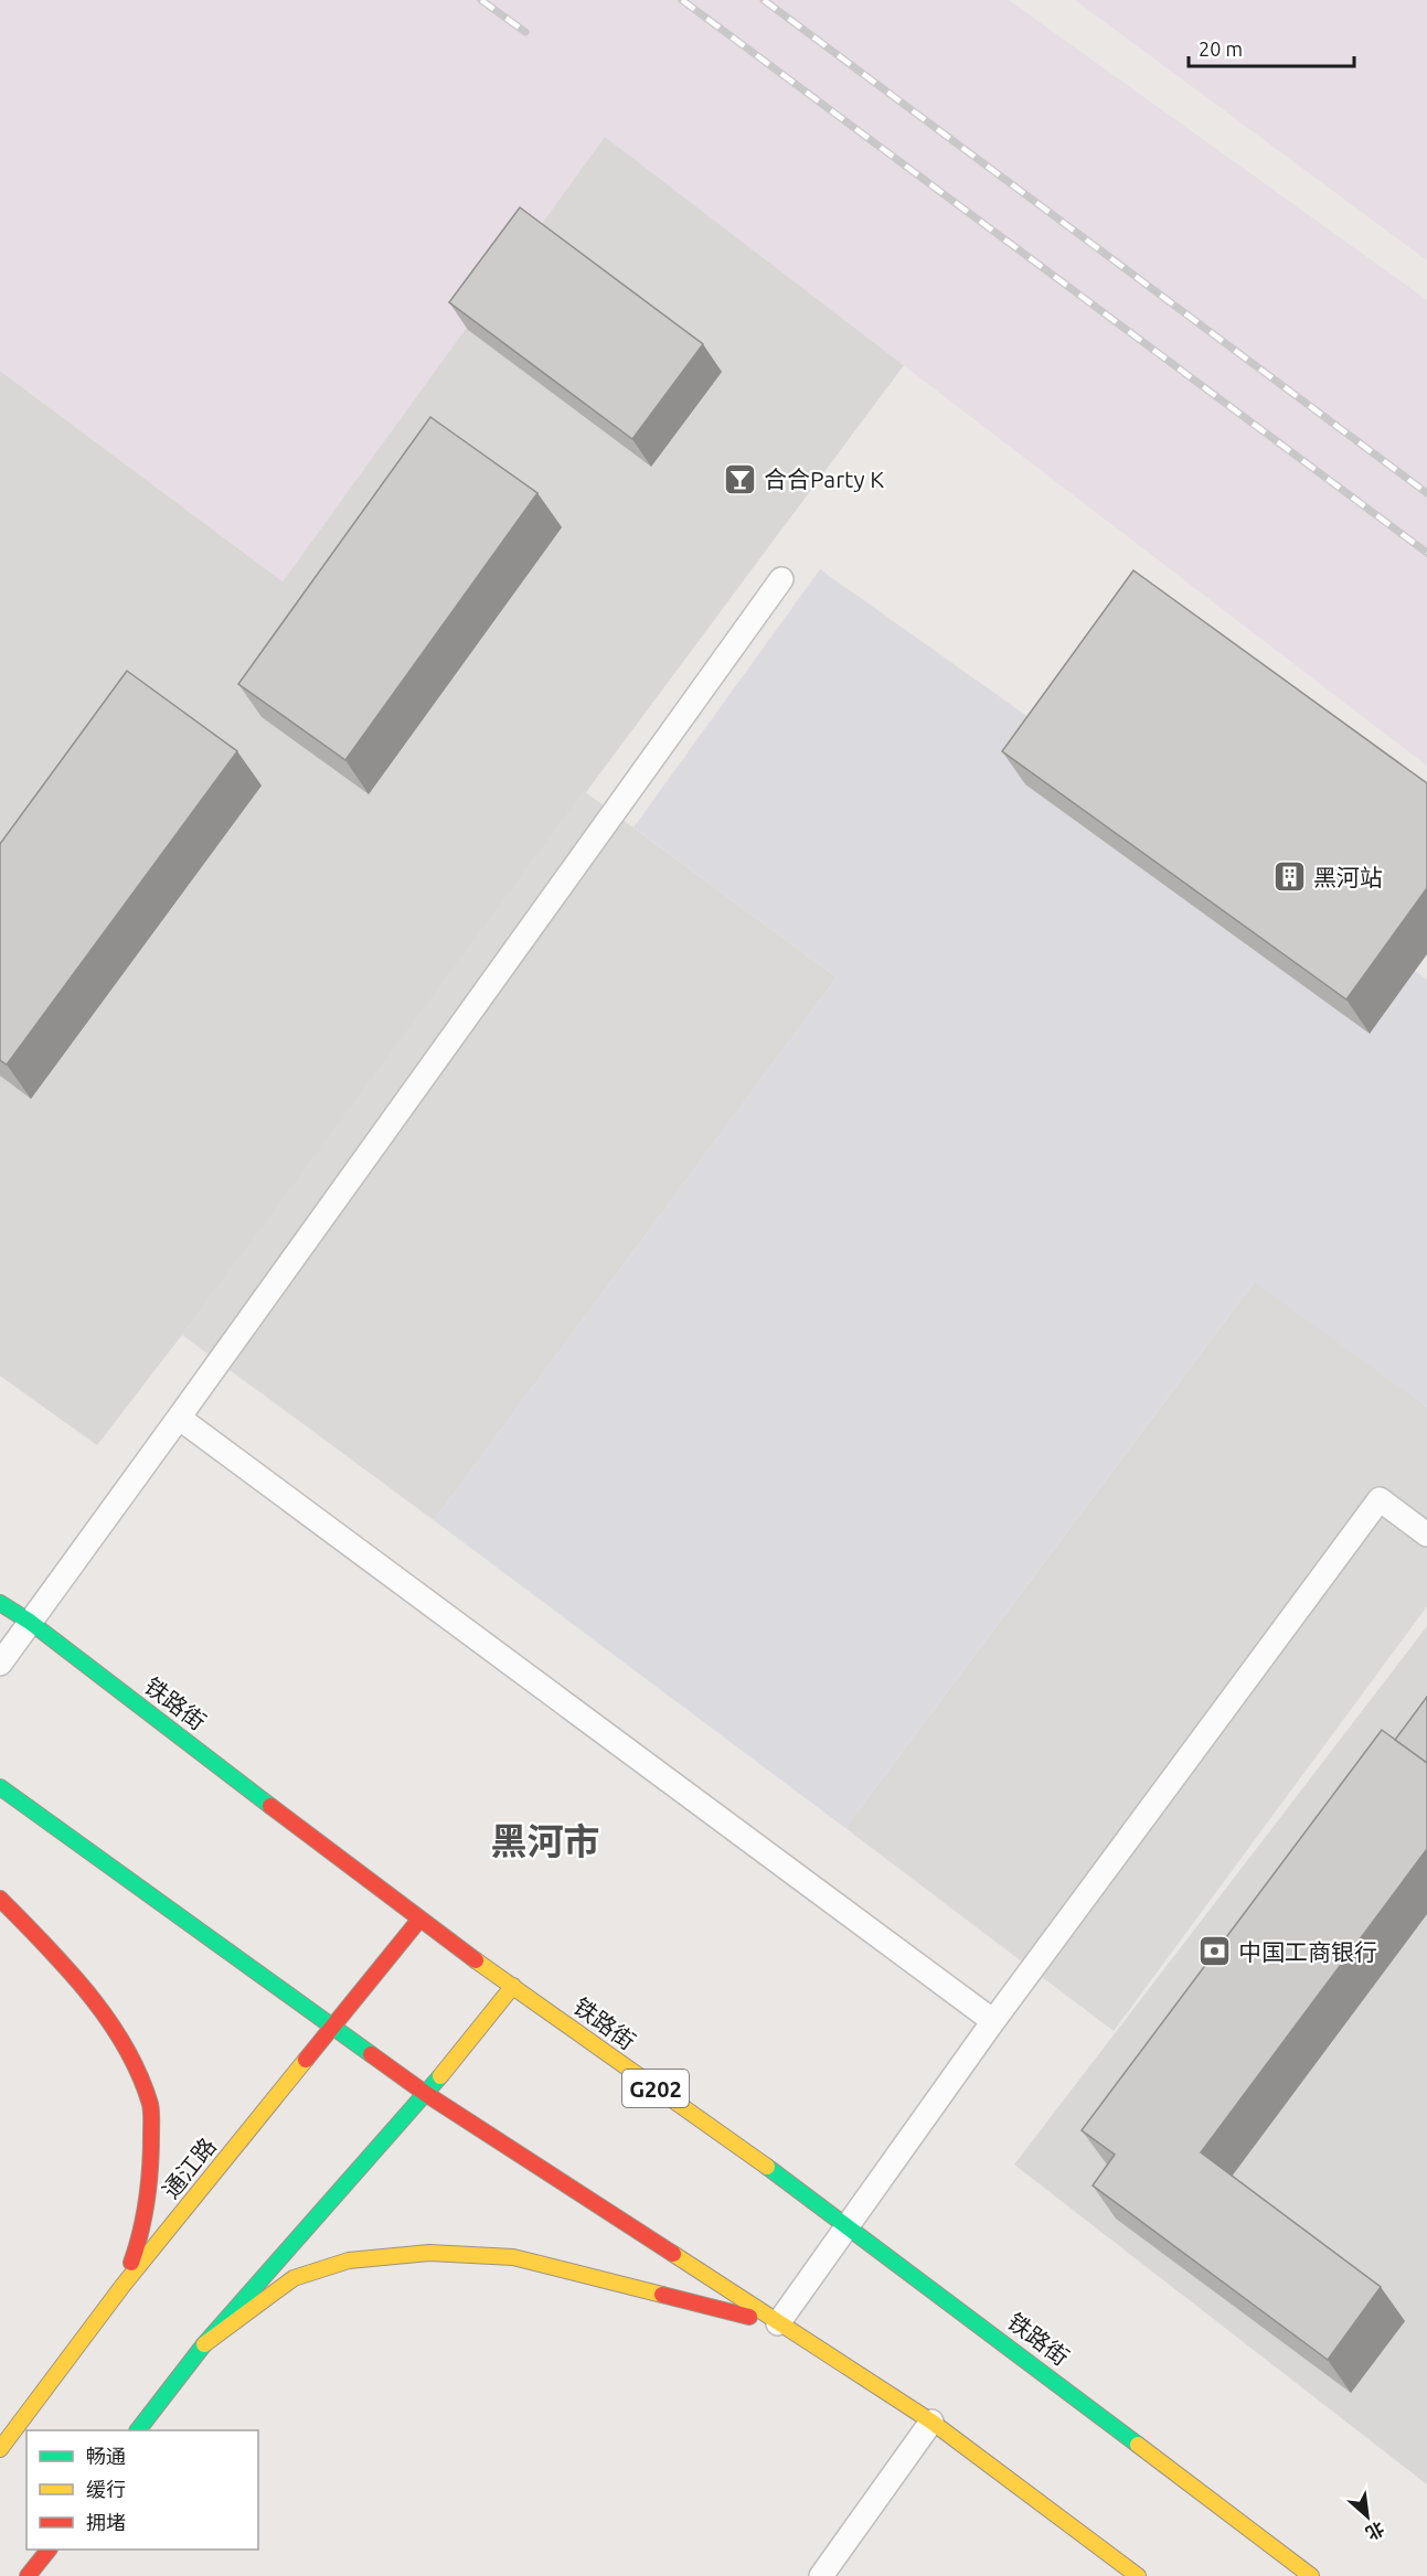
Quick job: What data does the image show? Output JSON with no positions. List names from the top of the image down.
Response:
{
  "streets": {
    "main road": ["铁路街", "G202", "通江路"]
  },
  "crossings": [
    ["铁路街", "通江路"]
  ],
  "districts": ["黑河市"],
  "places": {
    "bar": ["合合Party K"],
    "building": ["黑河站"],
    "bank": ["中国工商银行"]
  },
  "legend": ["畅通", "缓行", "拥堵"],
  "scale_bar": "20 m",
  "north": "bottom right"
}
